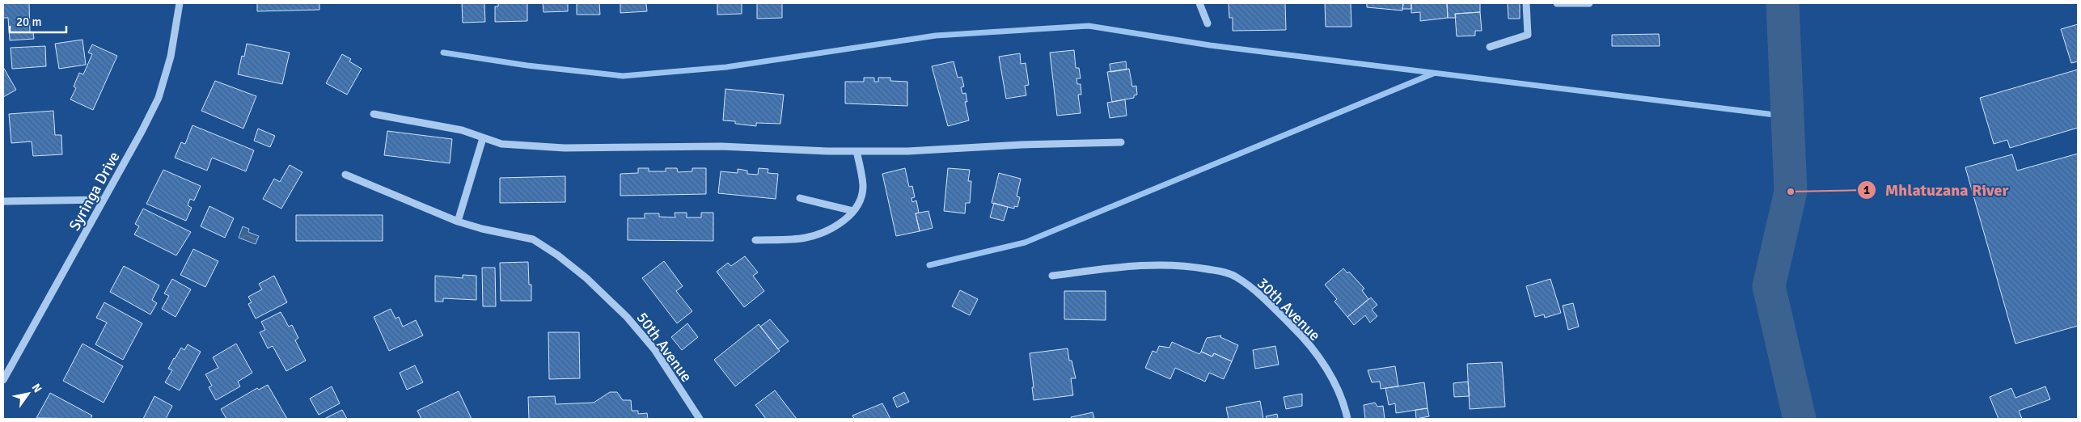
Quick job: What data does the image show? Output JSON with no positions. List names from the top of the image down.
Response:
{
  "streets": {
    "street": ["Syringa Drive", "30th Avenue", "50th Avenue"]
  },
  "places": ["Mhlatuzana River"],
  "scale_bar": "20 m",
  "north": "top right"
}
